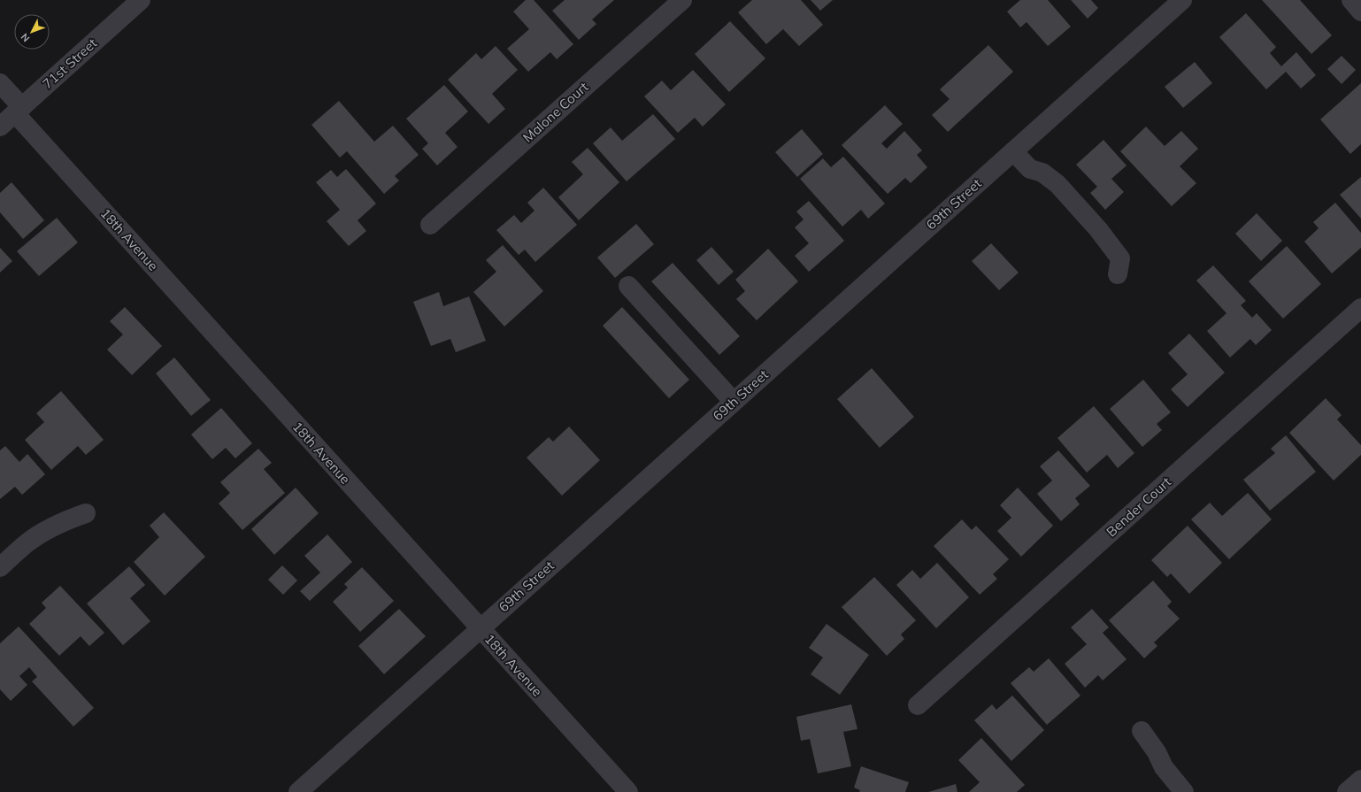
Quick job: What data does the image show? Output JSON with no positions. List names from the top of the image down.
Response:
{
  "streets": {
    "street": [
      "71st Street",
      "Malone Court",
      "69th Street",
      "18th Avenue",
      "Bender Court"
    ]
  },
  "crossings": [
    ["71st Street", "18th Avenue"],
    ["69th Street", "18th Avenue"]
  ],
  "north": "bottom left"
}
